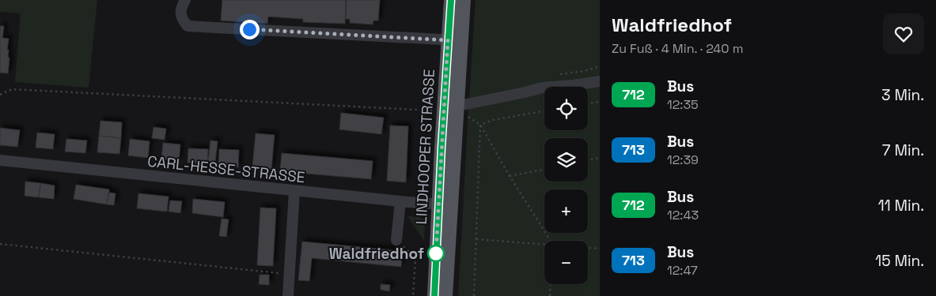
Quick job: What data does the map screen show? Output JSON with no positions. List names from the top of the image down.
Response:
{
  "streets": {
    "main road": ["LINDHOOPER STRASSE"],
    "street": ["CARL-HESSE-STRASSE"]
  },
  "crossings": [
    ["LINDHOOPER STRASSE", "CARL-HESSE-STRASSE"]
  ],
  "places": ["Waldfriedhof"],
  "lines": ["bus line 712"],
  "page": {
    "heading": ["Waldfriedhof", "Zu Fuß · 4 Min. · 240 m"],
    "list": [
      {
        "mark": "712",
        "name": "Bus",
        "note": "12:35",
        "value": "3 Min."
      },
      {
        "mark": "713",
        "name": "Bus",
        "note": "12:39",
        "value": "7 Min."
      },
      {
        "mark": "712",
        "name": "Bus",
        "note": "12:43",
        "value": "11 Min."
      },
      {
        "mark": "713",
        "name": "Bus",
        "note": "12:47",
        "value": "15 Min."
      }
    ],
    "map_buttons": ["+", "−"]
  }
}
